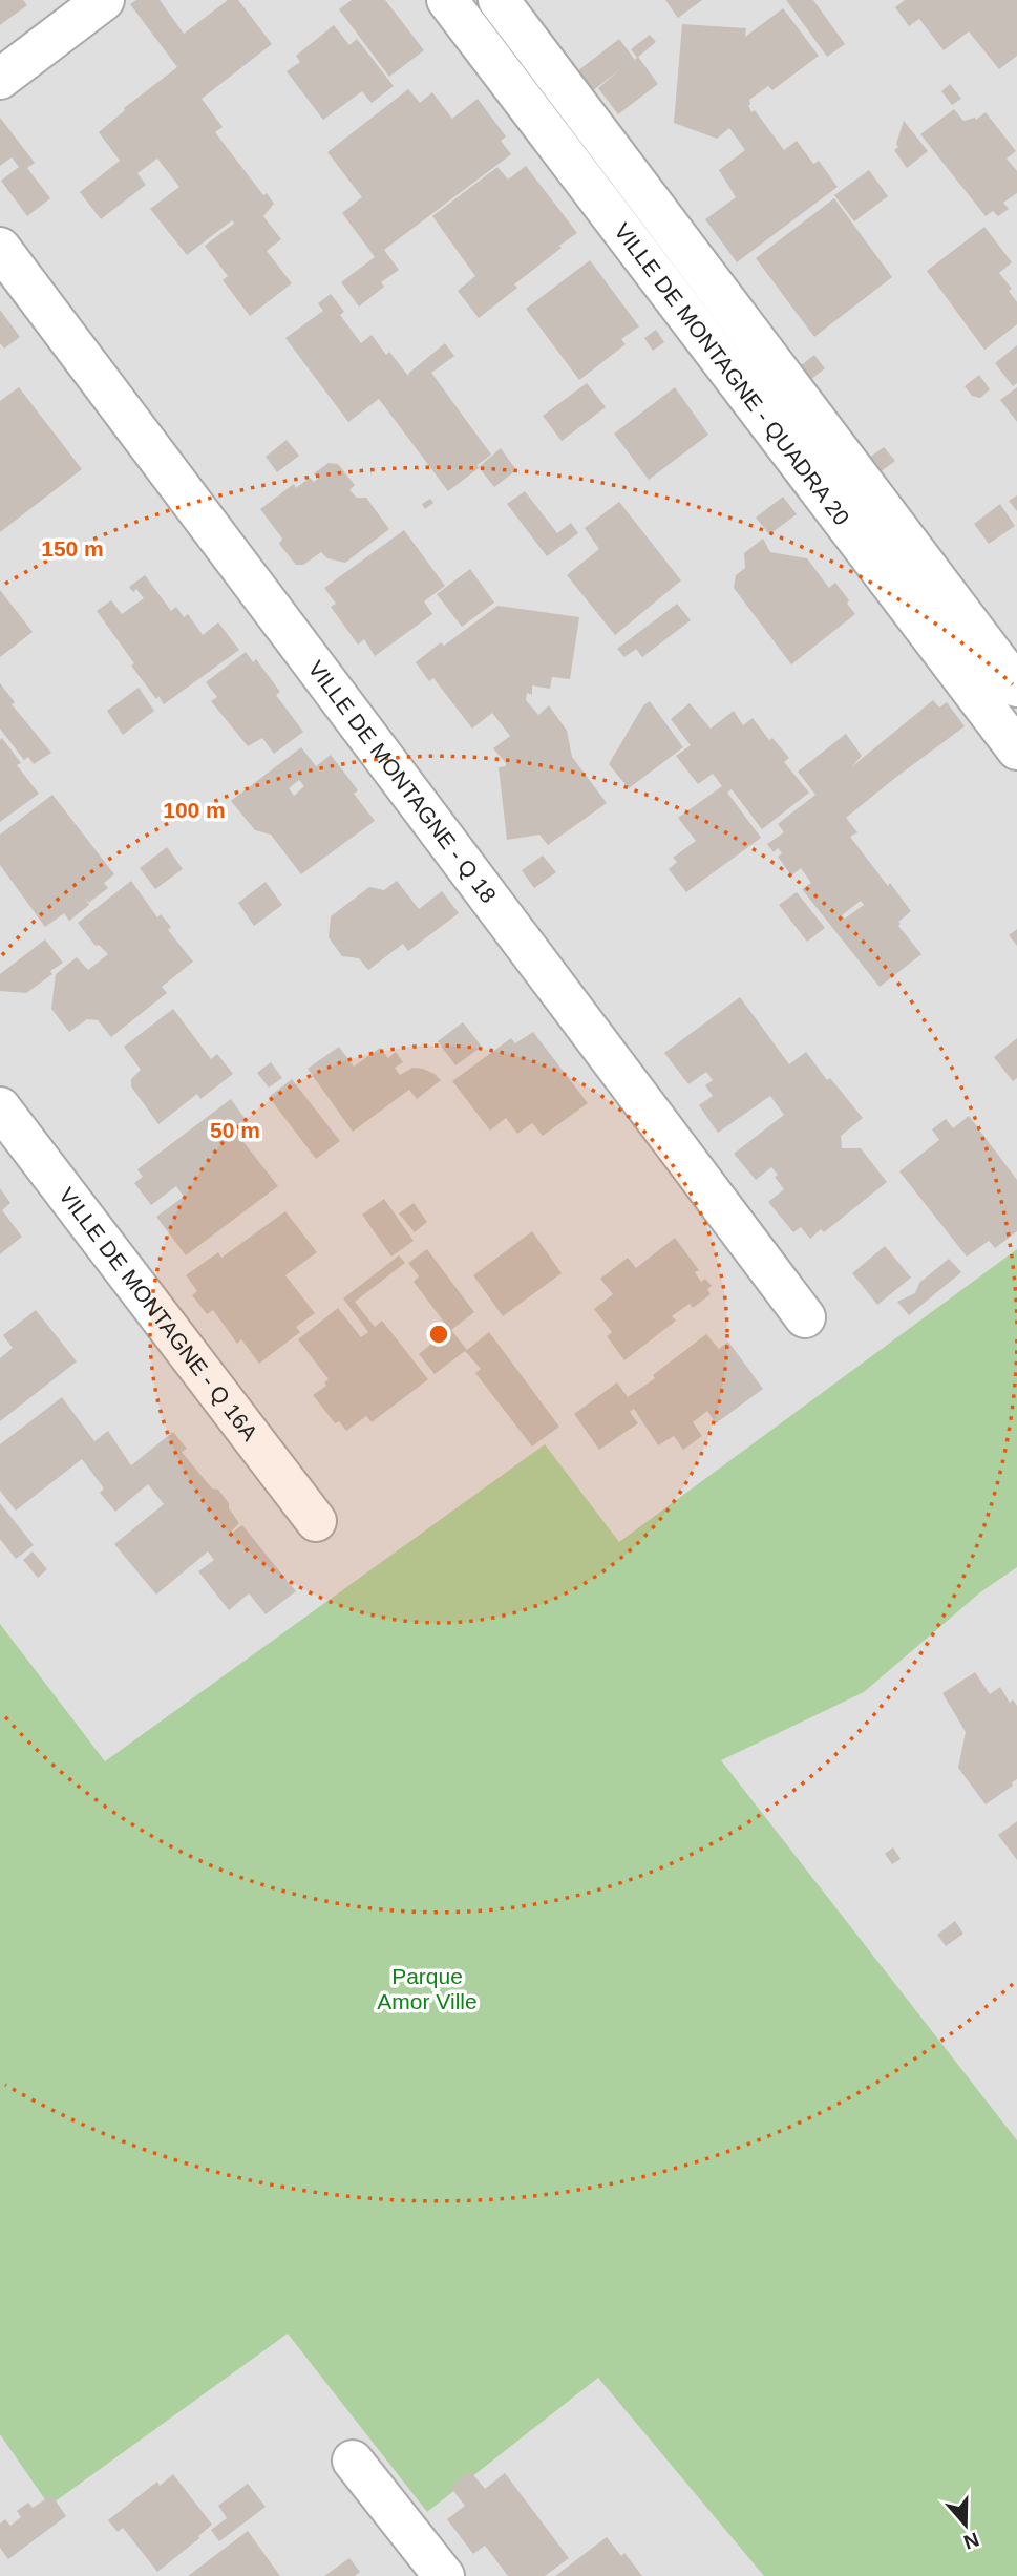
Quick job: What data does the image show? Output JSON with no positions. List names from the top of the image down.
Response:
{
  "streets": {
    "street": ["VILLE DE MONTAGNE - QUADRA 20", "VILLE DE MONTAGNE - Q 18", "VILLE DE MONTAGNE - Q 16A"]
  },
  "parks": ["Parque Amor Ville"],
  "north": "bottom",
  "rings": ["150 m", "100 m", "50 m"]
}
